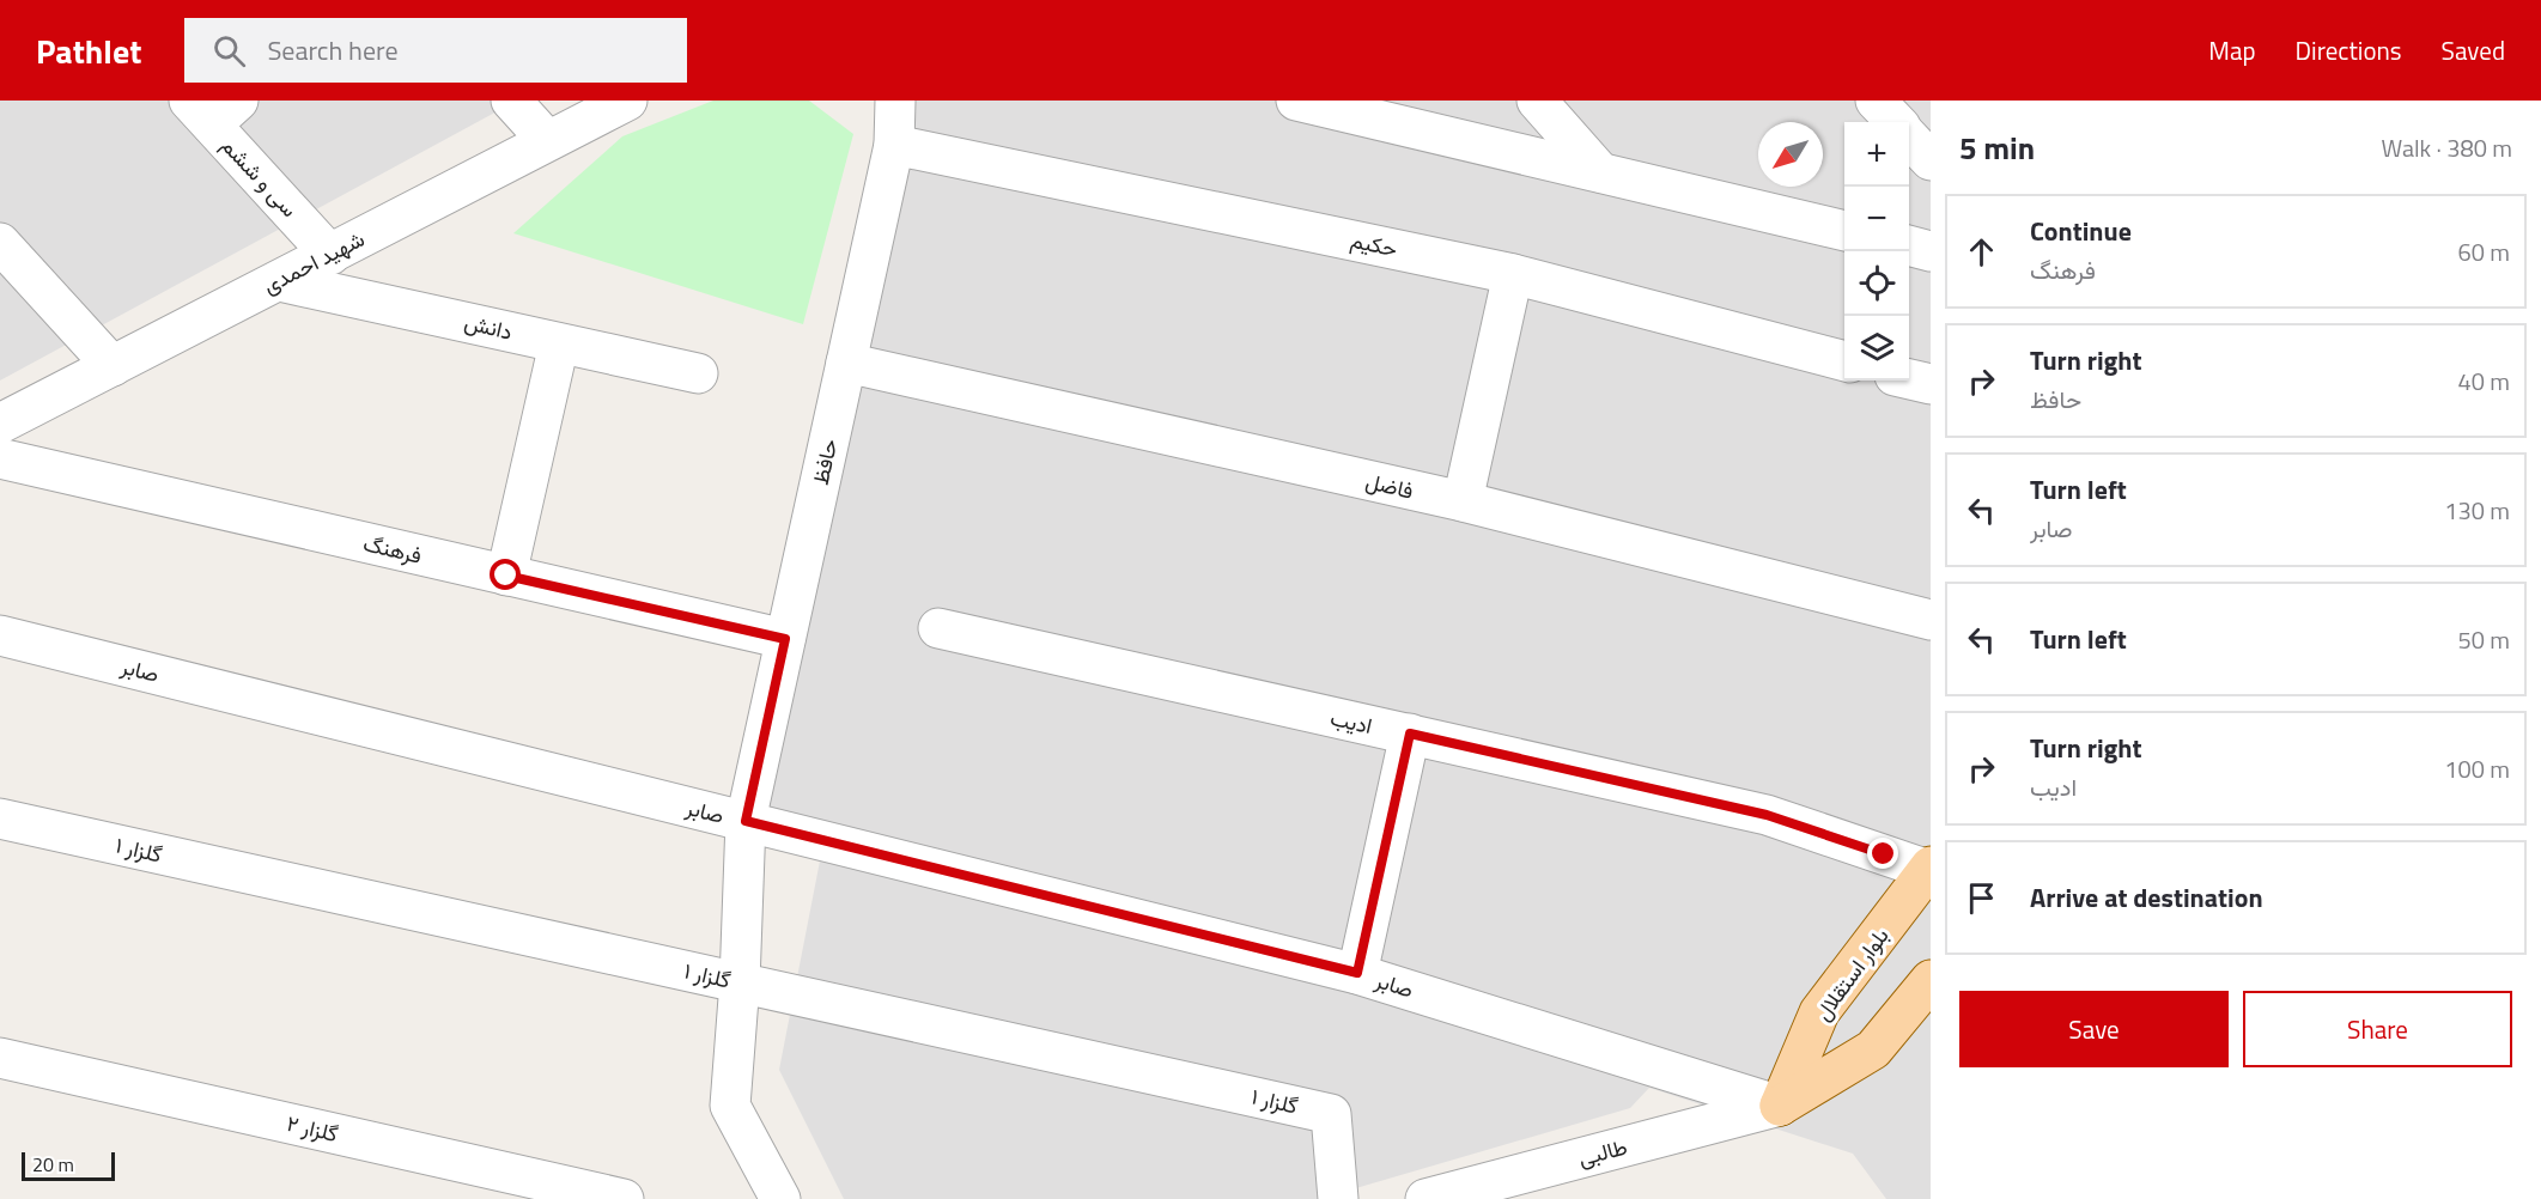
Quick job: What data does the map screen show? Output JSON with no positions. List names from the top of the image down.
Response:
{
  "streets": {
    "main road": ["بلوار استقلال"],
    "street": [
      "سی و ششم",
      "حکیم",
      "شهید احمدی",
      "دانش",
      "حافظ",
      "فاضل",
      "فرهنگ",
      "صابر",
      "ادیب",
      "گلزار ۱",
      "گلزار ۲",
      "طالبی"
    ]
  },
  "crossings": [
    ["سی و ششم", "شهید احمدی"],
    ["حکیم", "حافظ"],
    ["شهید احمدی", "دانش"],
    ["حافظ", "فاضل"],
    ["حافظ", "فرهنگ"],
    ["حافظ", "صابر"],
    ["حافظ", "گلزار ۱"],
    ["صابر", "بلوار استقلال"],
    ["صابر", "طالبی"],
    ["ادیب", "بلوار استقلال"],
    ["بلوار استقلال", "طالبی"]
  ],
  "scale_bar": "20 m",
  "north": "bottom left",
  "page": {
    "header": "Pathlet",
    "search": "Search here",
    "nav": ["Map", "Directions", "Saved"],
    "heading": ["5 min", "Walk · 380 m"],
    "map_buttons": ["+", "−"],
    "list": [
      ["Continue", "فرهنگ", "60 m"],
      ["Turn right", "حافظ", "40 m"],
      ["Turn left", "صابر", "130 m"],
      ["Turn left", "50 m"],
      ["Turn right", "ادیب", "100 m"],
      "Arrive at destination"
    ],
    "buttons": ["Save", "Share"],
    "scale": "20 m"
  }
}
